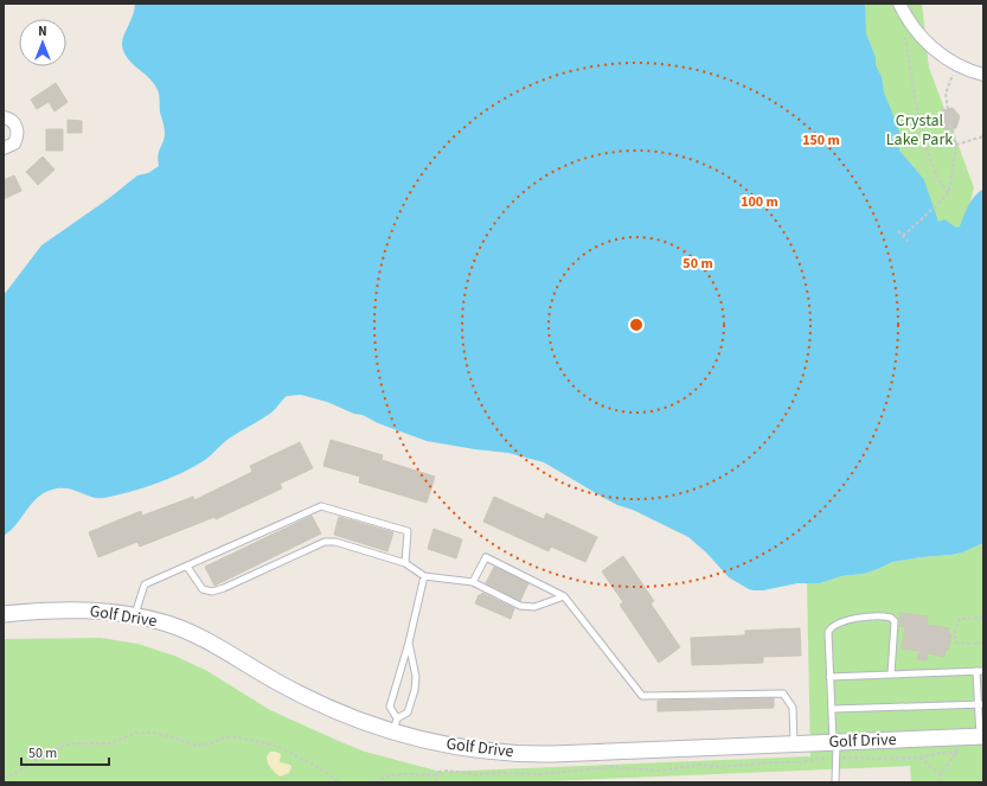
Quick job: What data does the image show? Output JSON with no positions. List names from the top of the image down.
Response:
{
  "streets": {
    "street": ["Golf Drive"]
  },
  "parks": ["Crystal Lake Park"],
  "scale_bar": "50 m",
  "north": "top",
  "rings": ["150 m", "100 m", "50 m"]
}
